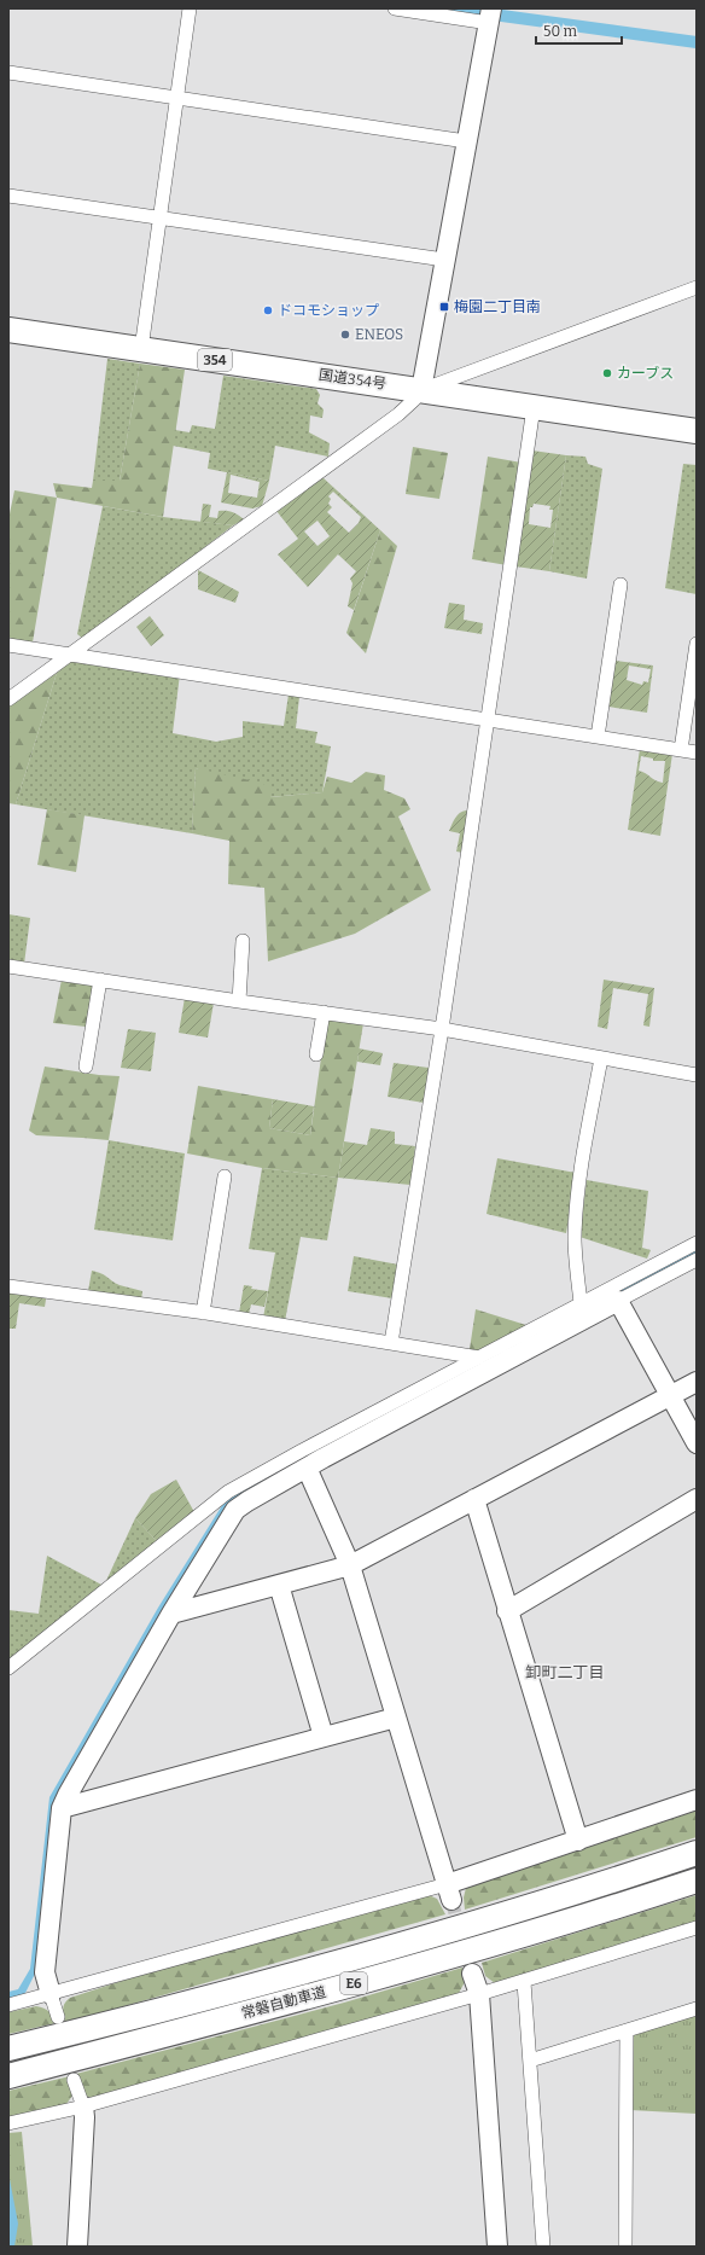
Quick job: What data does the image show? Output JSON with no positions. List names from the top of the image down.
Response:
{
  "streets": {
    "highway": [
      "354",
      "国道354号",
      "E6",
      "常磐自動車道"
    ]
  },
  "districts": ["卸町二丁目"],
  "places": {
    "transit": ["梅園二丁目南"],
    "other": ["ドコモショップ", "ENEOS", "カーブス"]
  },
  "scale_bar": "50 m"
}
